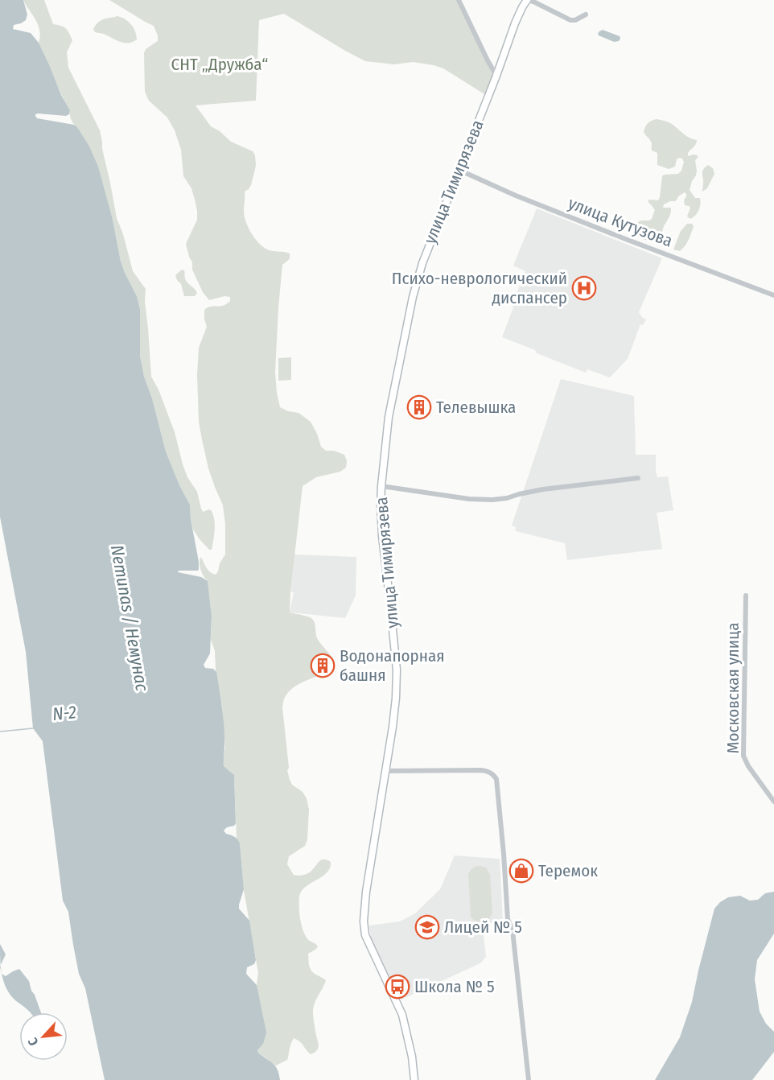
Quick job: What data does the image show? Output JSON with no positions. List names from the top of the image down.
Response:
{
  "streets": {
    "main road": ["улица Тимирязева"],
    "street": ["улица Кутузова", "Московская улица"]
  },
  "crossings": [
    ["улица Тимирязева", "улица Кутузова"]
  ],
  "water": ["Nemunas / Немунас", "N-2"],
  "parks": ["СНТ „Дружба“"],
  "places": {
    "hospital": ["Психо-неврологический диспансер"],
    "building": ["Телевышка", "Водонапорная башня"],
    "shop": ["Теремок"],
    "school or university": ["Лицей № 5"],
    "bus stop": ["Школа № 5"]
  },
  "north": "bottom left"
}
